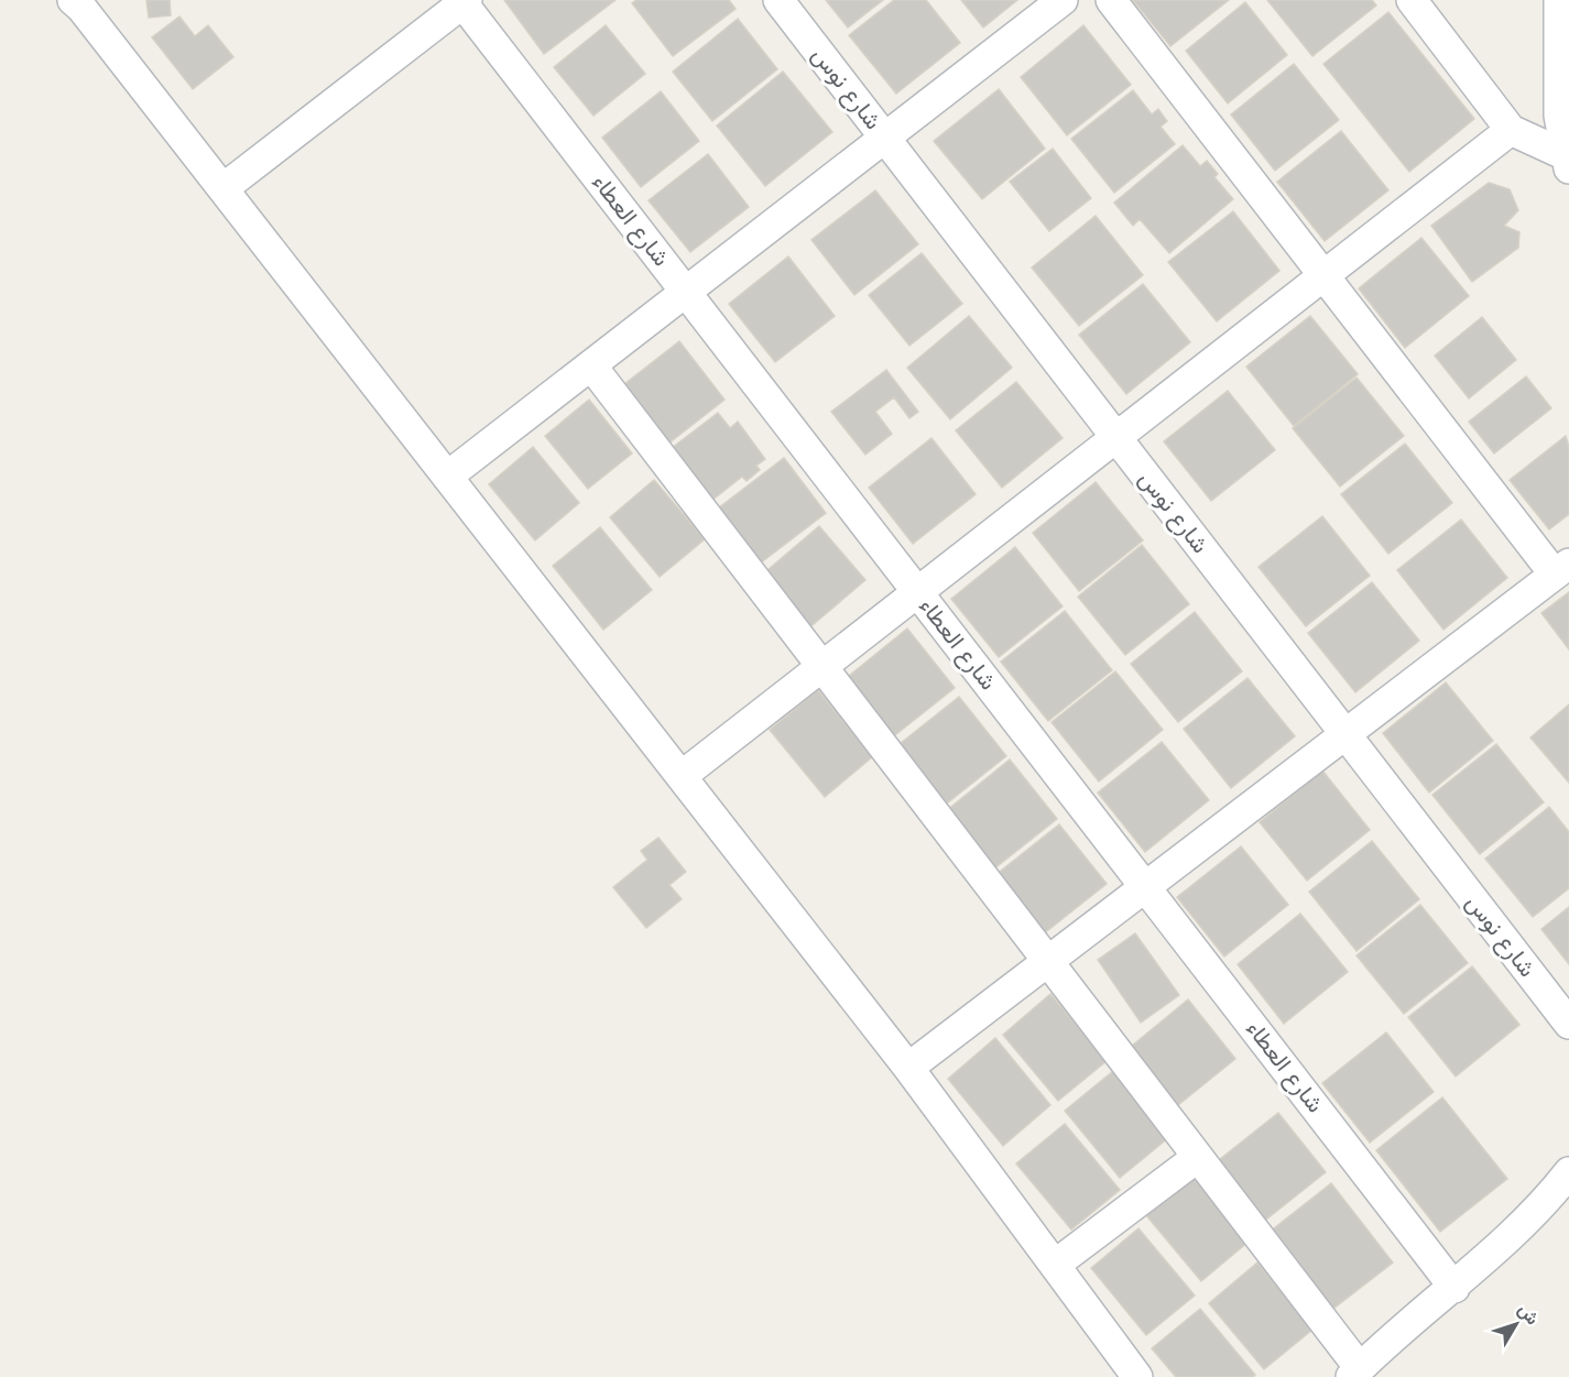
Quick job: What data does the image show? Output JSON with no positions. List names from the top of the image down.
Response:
{
  "streets": {
    "street": ["شارع نوس", "شارع العطاء"]
  },
  "north": "top right"
}
